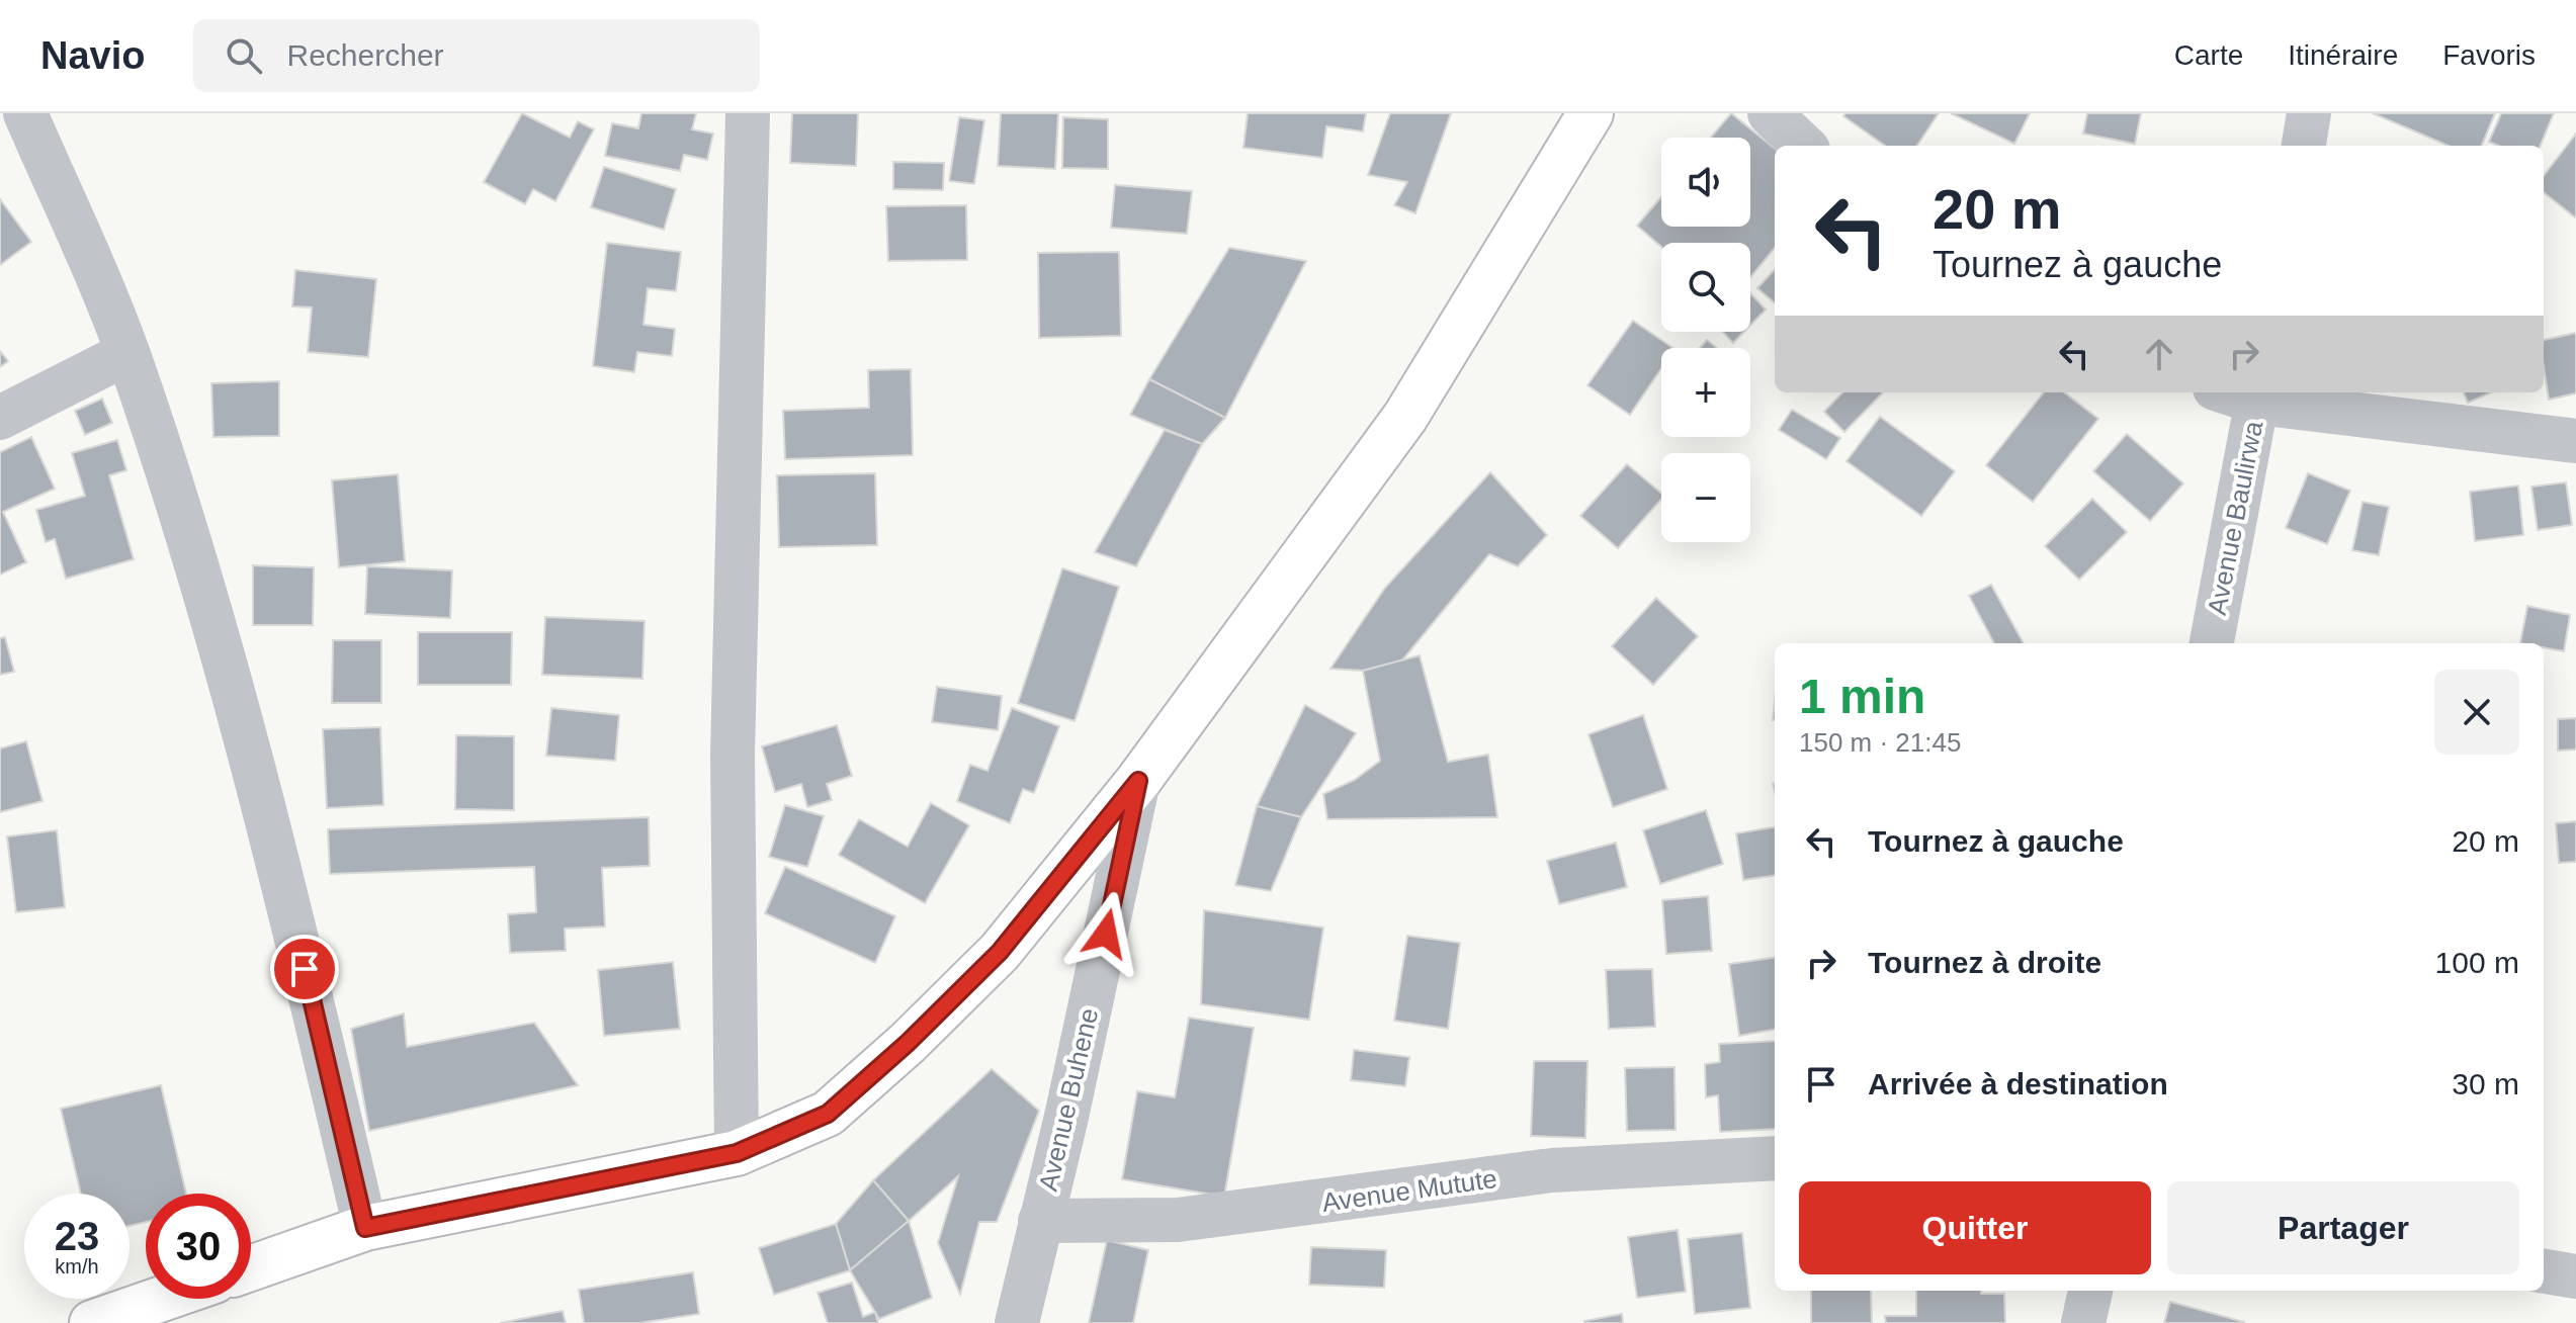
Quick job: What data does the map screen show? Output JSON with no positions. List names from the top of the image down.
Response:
{
  "streets": {
    "street": ["Avenue Baulirwa", "Avenue Buhene", "Avenue Mutute"]
  },
  "crossings": [
    ["Avenue Buhene", "Avenue Mutute"]
  ],
  "page": {
    "header": "Navio",
    "search": "Rechercher",
    "nav": ["Carte", "Itinéraire", "Favoris"],
    "map_buttons": ["+", "−"],
    "turn": ["20 m", "Tournez à gauche"],
    "heading": ["1 min", "150 m · 21:45"],
    "list": [
      {
        "name": "Tournez à gauche",
        "value": "20 m"
      },
      {
        "name": "Tournez à droite",
        "value": "100 m"
      },
      {
        "name": "Arrivée à destination",
        "value": "30 m"
      }
    ],
    "buttons": ["Quitter", "Partager"],
    "speed": "23 km/h",
    "limit": "30"
  }
}
